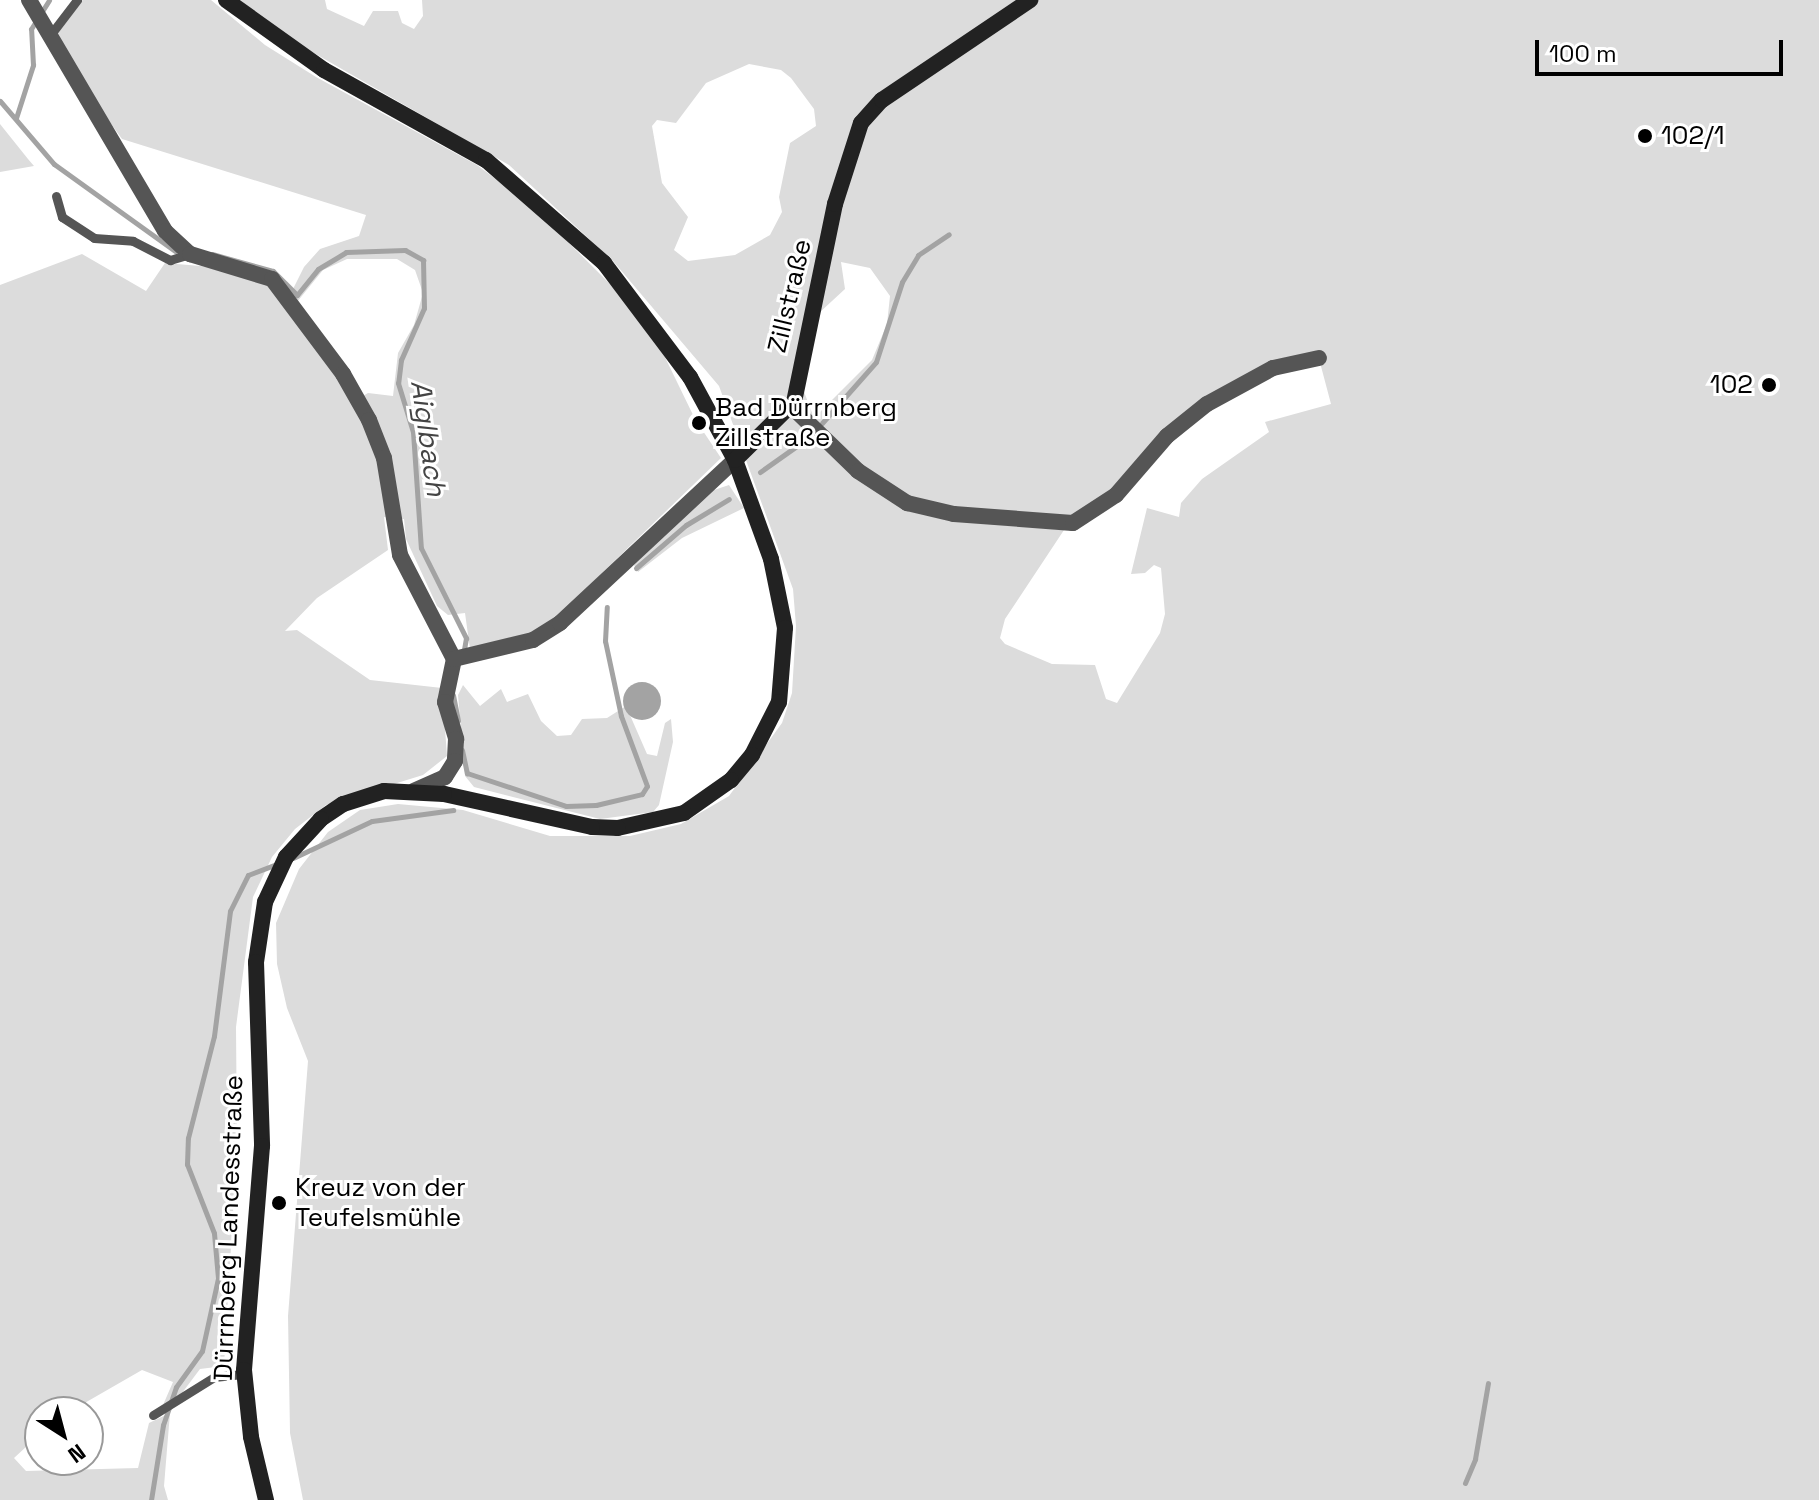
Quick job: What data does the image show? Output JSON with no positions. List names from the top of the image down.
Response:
{
  "streets": {
    "main road": ["Zillstraße", "Dürrnberg Landesstraße"]
  },
  "water": ["Aiglbach"],
  "places": [
    "102/1",
    "102",
    "Bad Dürrnberg Zillstraße",
    "Kreuz von der Teufelsmühle"
  ],
  "scale_bar": "100 m",
  "north": "bottom right"
}
